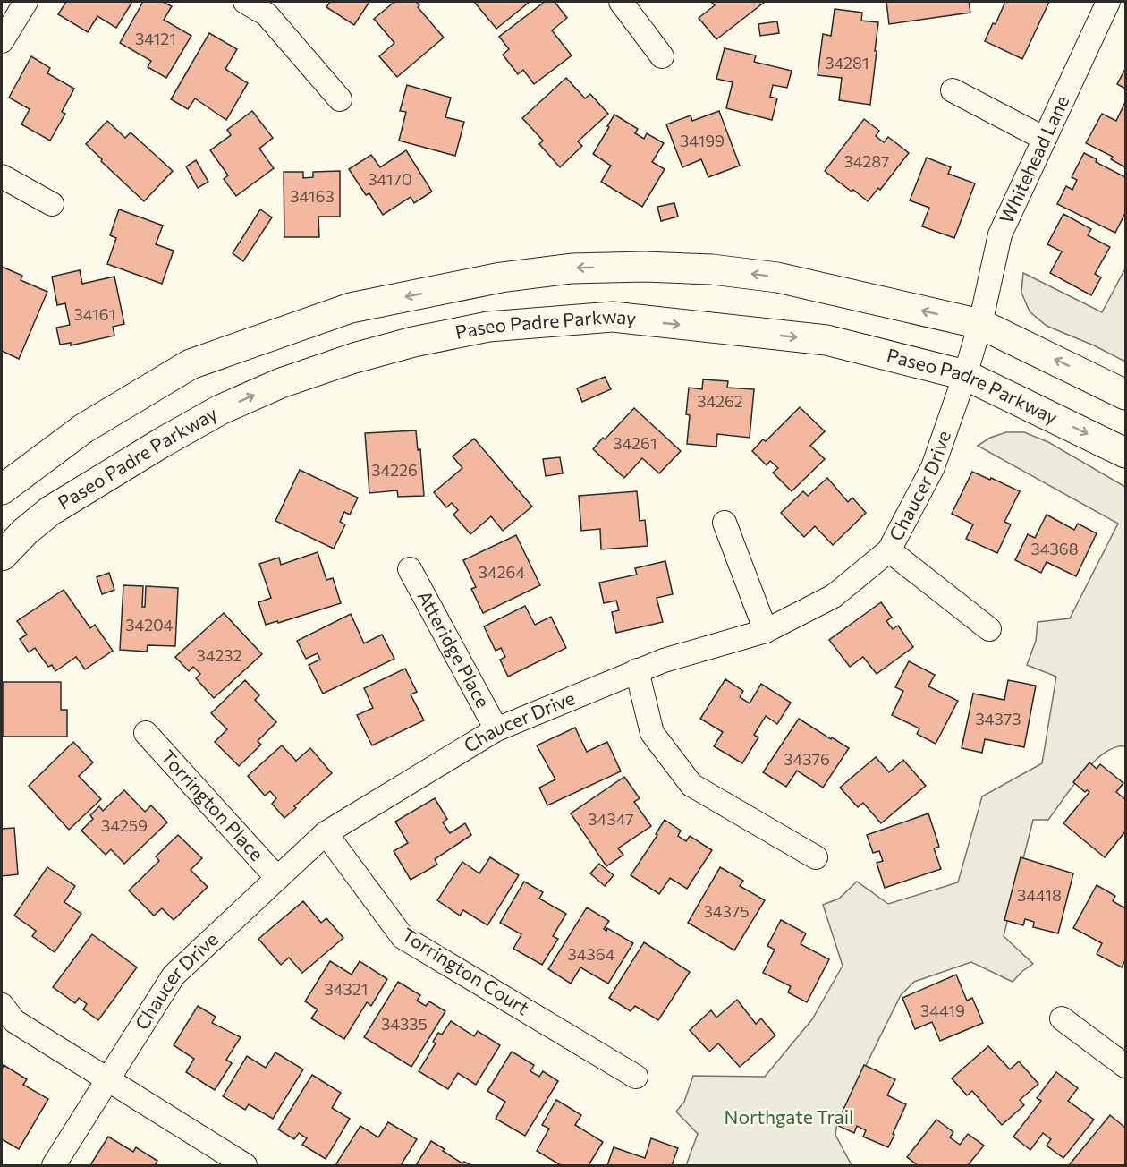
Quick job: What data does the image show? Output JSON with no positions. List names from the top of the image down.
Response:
{
  "streets": {
    "main road": ["Paseo Padre Parkway"],
    "street": [
      "Whitehead Lane",
      "Chaucer Drive",
      "Atteridge Place",
      "Torrington Place",
      "Torrington Court"
    ]
  },
  "crossings": [
    ["Whitehead Lane", "Chaucer Drive"],
    ["Paseo Padre Parkway", "Chaucer Drive"],
    ["Chaucer Drive", "Atteridge Place"],
    ["Chaucer Drive", "Torrington Place"],
    ["Chaucer Drive", "Torrington Court"]
  ],
  "parks": ["Northgate Trail"],
  "house_numbers": [
    "34121",
    "34281",
    "34199",
    "34287",
    "34170",
    "34163",
    "34161",
    "34262",
    "34261",
    "34226",
    "34368",
    "34264",
    "34204",
    "34232",
    "34373",
    "34376",
    "34347",
    "34259",
    "34418",
    "34375",
    "34364",
    "34321",
    "34419",
    "34335"
  ]
}
